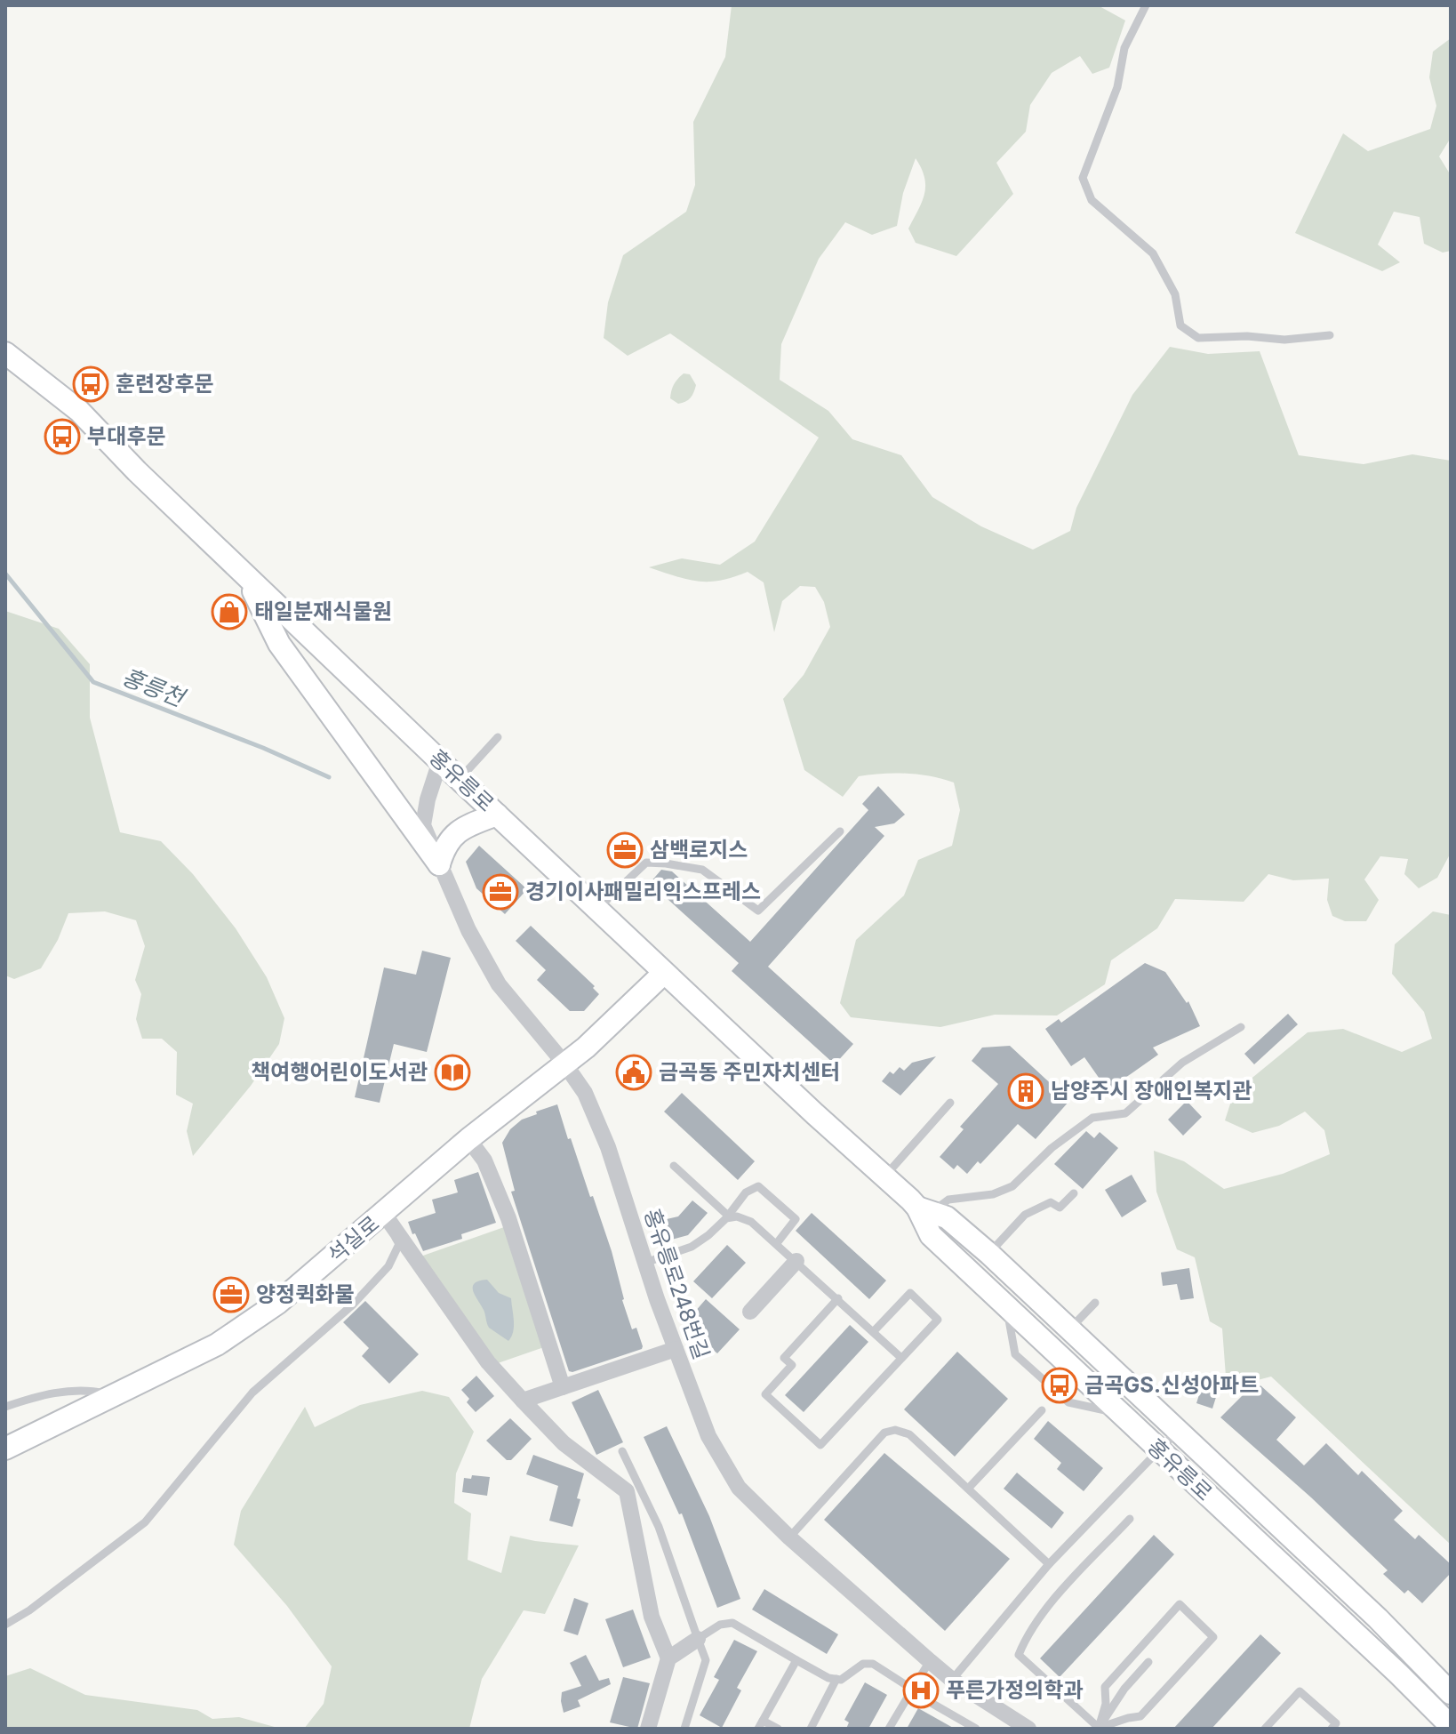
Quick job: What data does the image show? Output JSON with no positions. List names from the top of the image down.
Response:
{
  "streets": {
    "street": ["홍유릉로", "석실로", "홍유릉로248번길"]
  },
  "crossings": [
    ["홍유릉로", "석실로"],
    ["홍유릉로", "홍유릉로248번길"],
    ["석실로", "홍유릉로248번길"]
  ],
  "water": ["홍릉천"],
  "places": {
    "bus stop": ["훈련장후문", "부대후문", "금곡GS.신성아파트"],
    "shop": ["태일분재식물원"],
    "office": ["삼백로지스", "경기이사패밀리익스프레스", "양정퀵화물"],
    "library": ["책여행어린이도서관"],
    "public building": ["금곡동 주민자치센터"],
    "building": ["남양주시 장애인복지관"],
    "hospital": ["푸른가정의학과"]
  }
}
